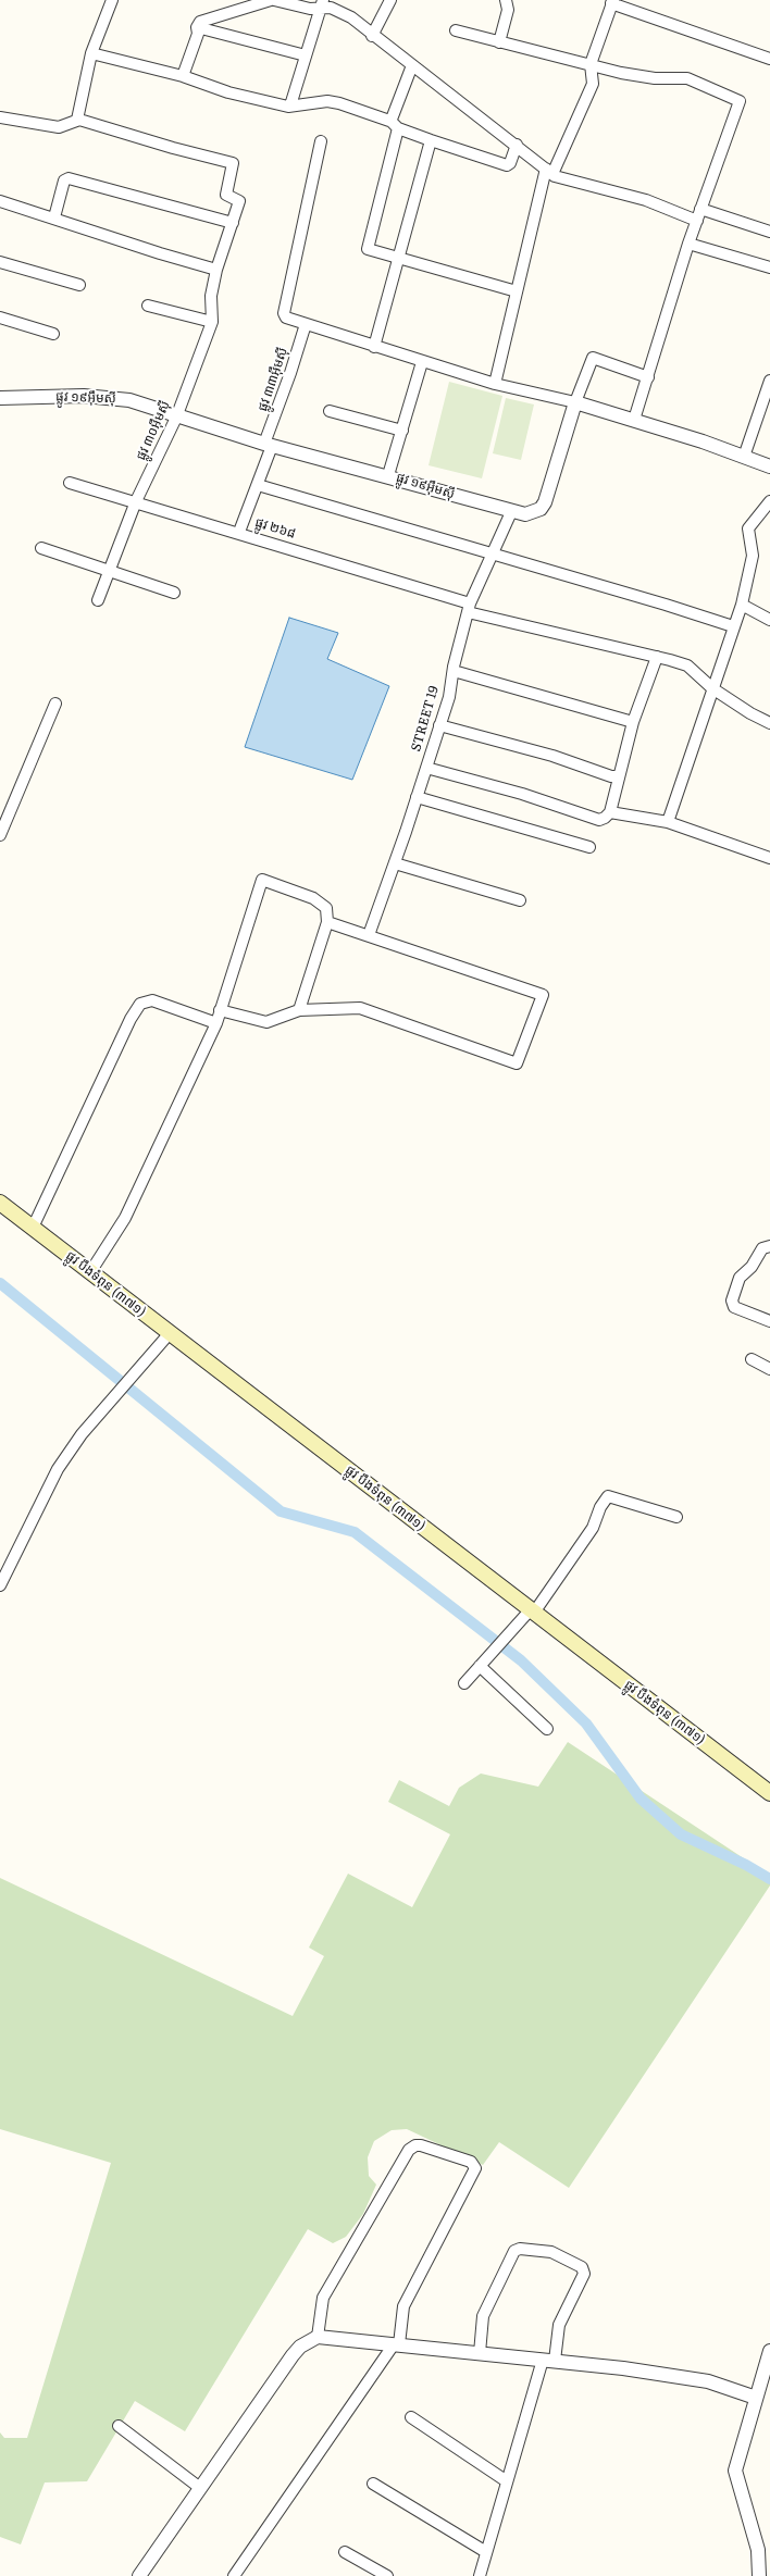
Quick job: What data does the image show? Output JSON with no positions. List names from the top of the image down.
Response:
{
  "streets": {
    "main road": ["ផ្លូវ បឹងទំពុន (៣៧១)"],
    "street": [
      "ផ្លូវ ៣៣អ៊ឹមស៊ី",
      "ផ្លូវ ១៩អ៊ឹមស៊ី",
      "ផ្លូវ ៣០អ៊ឹមស៊ី",
      "ផ្លូវ ២៦៨",
      "STREET 19"
    ]
  },
  "crossings": [
    ["ផ្លូវ ៣៣អ៊ឹមស៊ី", "ផ្លូវ ១៩អ៊ឹមស៊ី"],
    ["ផ្លូវ ៣៣អ៊ឹមស៊ី", "ផ្លូវ ២៦៨"],
    ["ផ្លូវ ១៩អ៊ឹមស៊ី", "ផ្លូវ ៣០អ៊ឹមស៊ី"],
    ["ផ្លូវ ១៩អ៊ឹមស៊ី", "STREET 19"],
    ["ផ្លូវ ៣០អ៊ឹមស៊ី", "ផ្លូវ ២៦៨"],
    ["ផ្លូវ ២៦៨", "STREET 19"]
  ]
}
